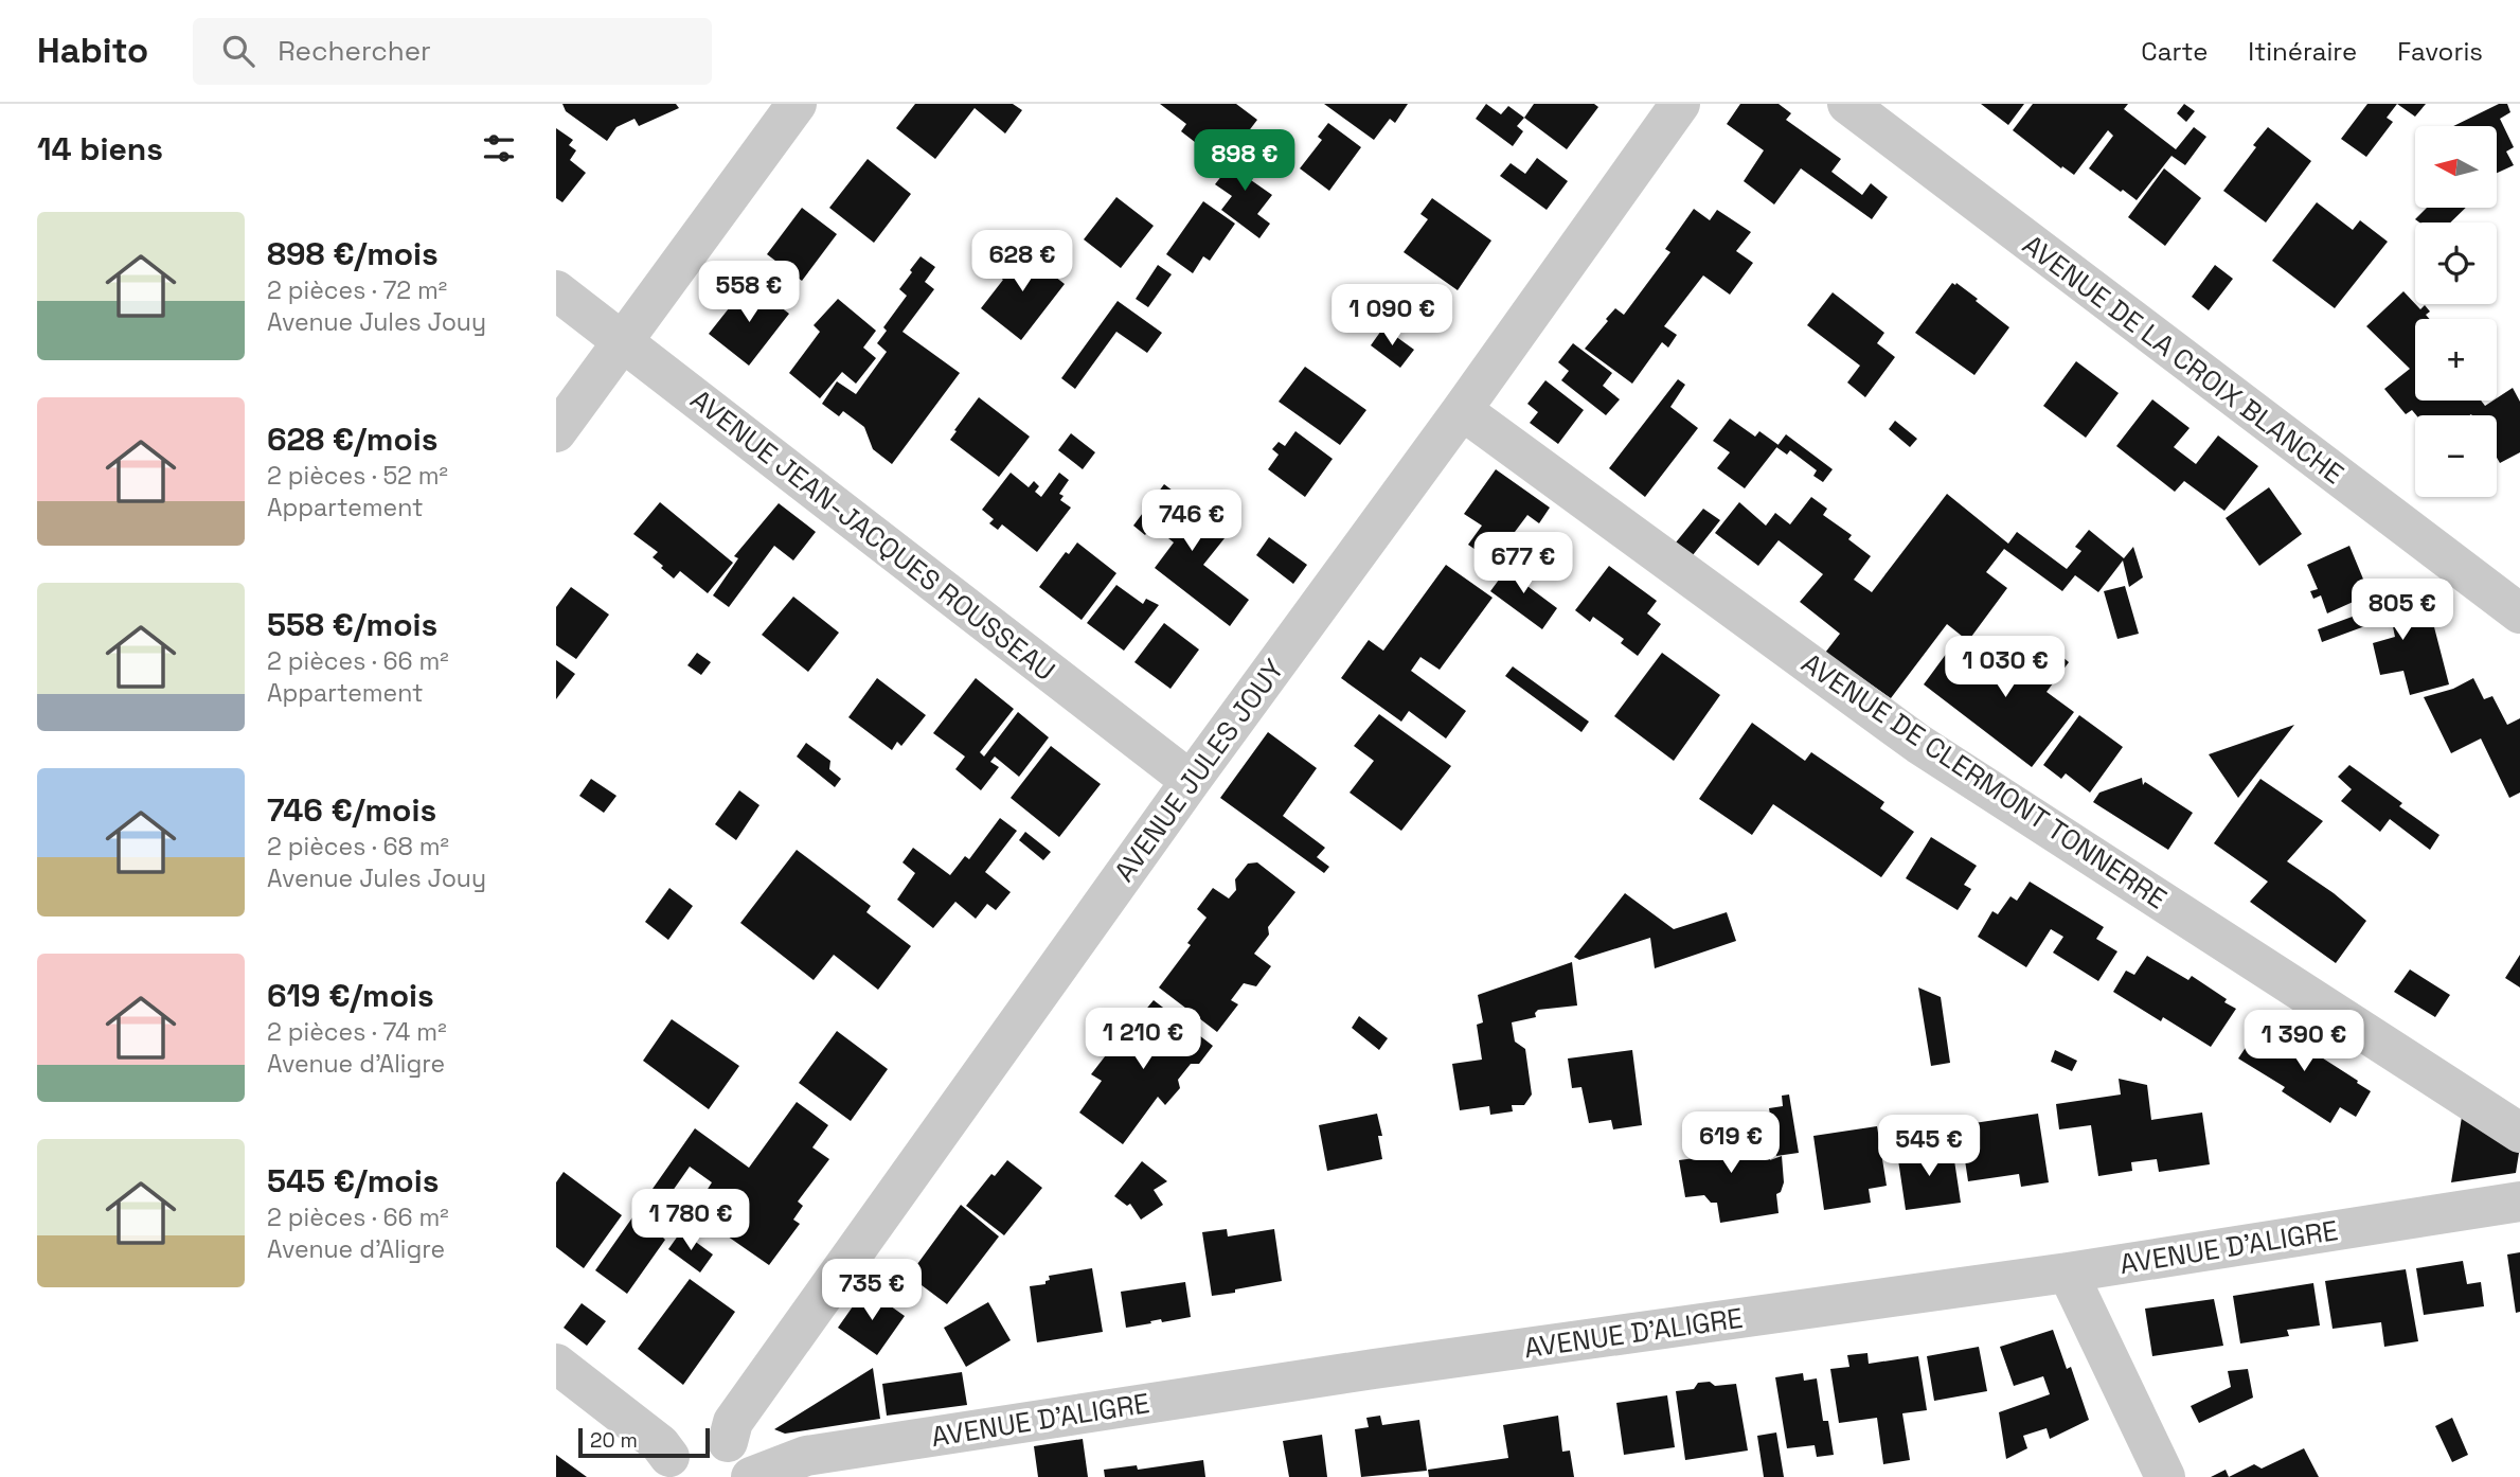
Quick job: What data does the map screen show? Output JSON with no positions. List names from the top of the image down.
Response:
{
  "streets": {
    "street": [
      "AVENUE DE LA CROIX BLANCHE",
      "AVENUE JEAN-JACQUES ROUSSEAU",
      "AVENUE JULES JOUY",
      "AVENUE DE CLERMONT TONNERRE",
      "AVENUE D'ALIGRE"
    ]
  },
  "crossings": [
    ["AVENUE JEAN-JACQUES ROUSSEAU", "AVENUE JULES JOUY"],
    ["AVENUE JULES JOUY", "AVENUE DE CLERMONT TONNERRE"]
  ],
  "scale_bar": "20 m",
  "north": "left",
  "page": {
    "header": "Habito",
    "search": "Rechercher",
    "nav": ["Carte", "Itinéraire", "Favoris"],
    "heading": "14 biens",
    "map_buttons": ["+", "−"],
    "price": [
      "898 €",
      "628 €",
      "558 €",
      "1 090 €",
      "746 €",
      "677 €",
      "805 €",
      "1 030 €",
      "1 210 €",
      "1 390 €",
      "619 €",
      "545 €",
      "1 780 €",
      "735 €"
    ],
    "list": [
      {
        "name": "898 €/mois",
        "note": "2 pièces · 72 m² · Avenue Jules Jouy"
      },
      {
        "name": "628 €/mois",
        "note": "2 pièces · 52 m² · Appartement"
      },
      {
        "name": "558 €/mois",
        "note": "2 pièces · 66 m² · Appartement"
      },
      {
        "name": "746 €/mois",
        "note": "2 pièces · 68 m² · Avenue Jules Jouy"
      },
      {
        "name": "619 €/mois",
        "note": "2 pièces · 74 m² · Avenue d'Aligre"
      },
      {
        "name": "545 €/mois",
        "note": "2 pièces · 66 m² · Avenue d'Aligre"
      }
    ],
    "scale": "20 m"
  }
}
